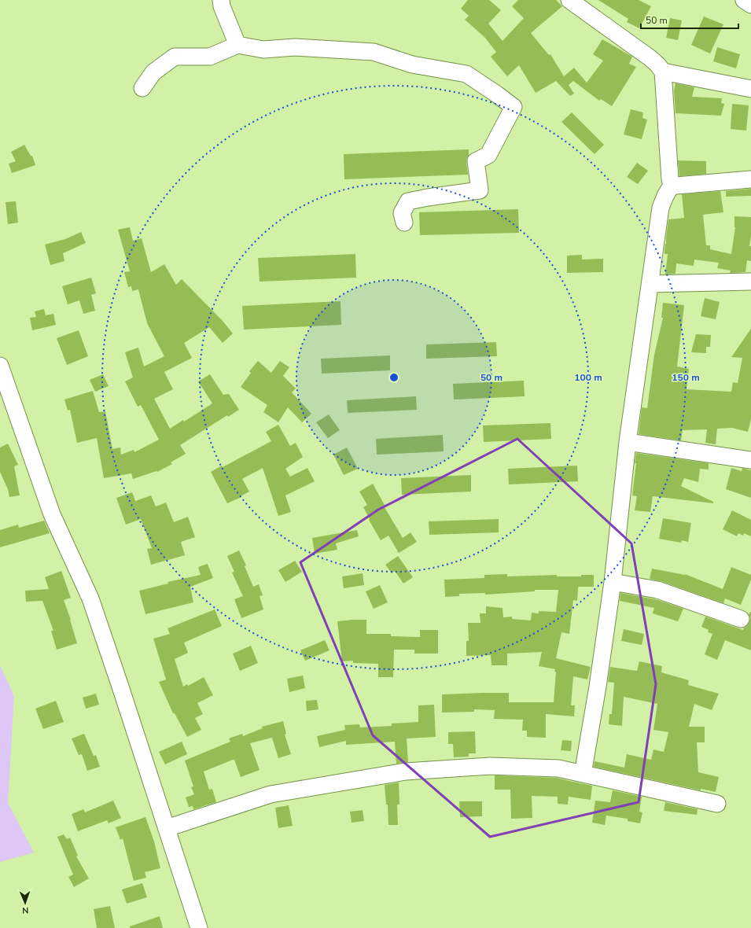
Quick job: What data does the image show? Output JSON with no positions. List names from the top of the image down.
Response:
{
  "scale_bar": "50 m",
  "north": "bottom",
  "rings": ["50 m", "100 m", "150 m"]
}
